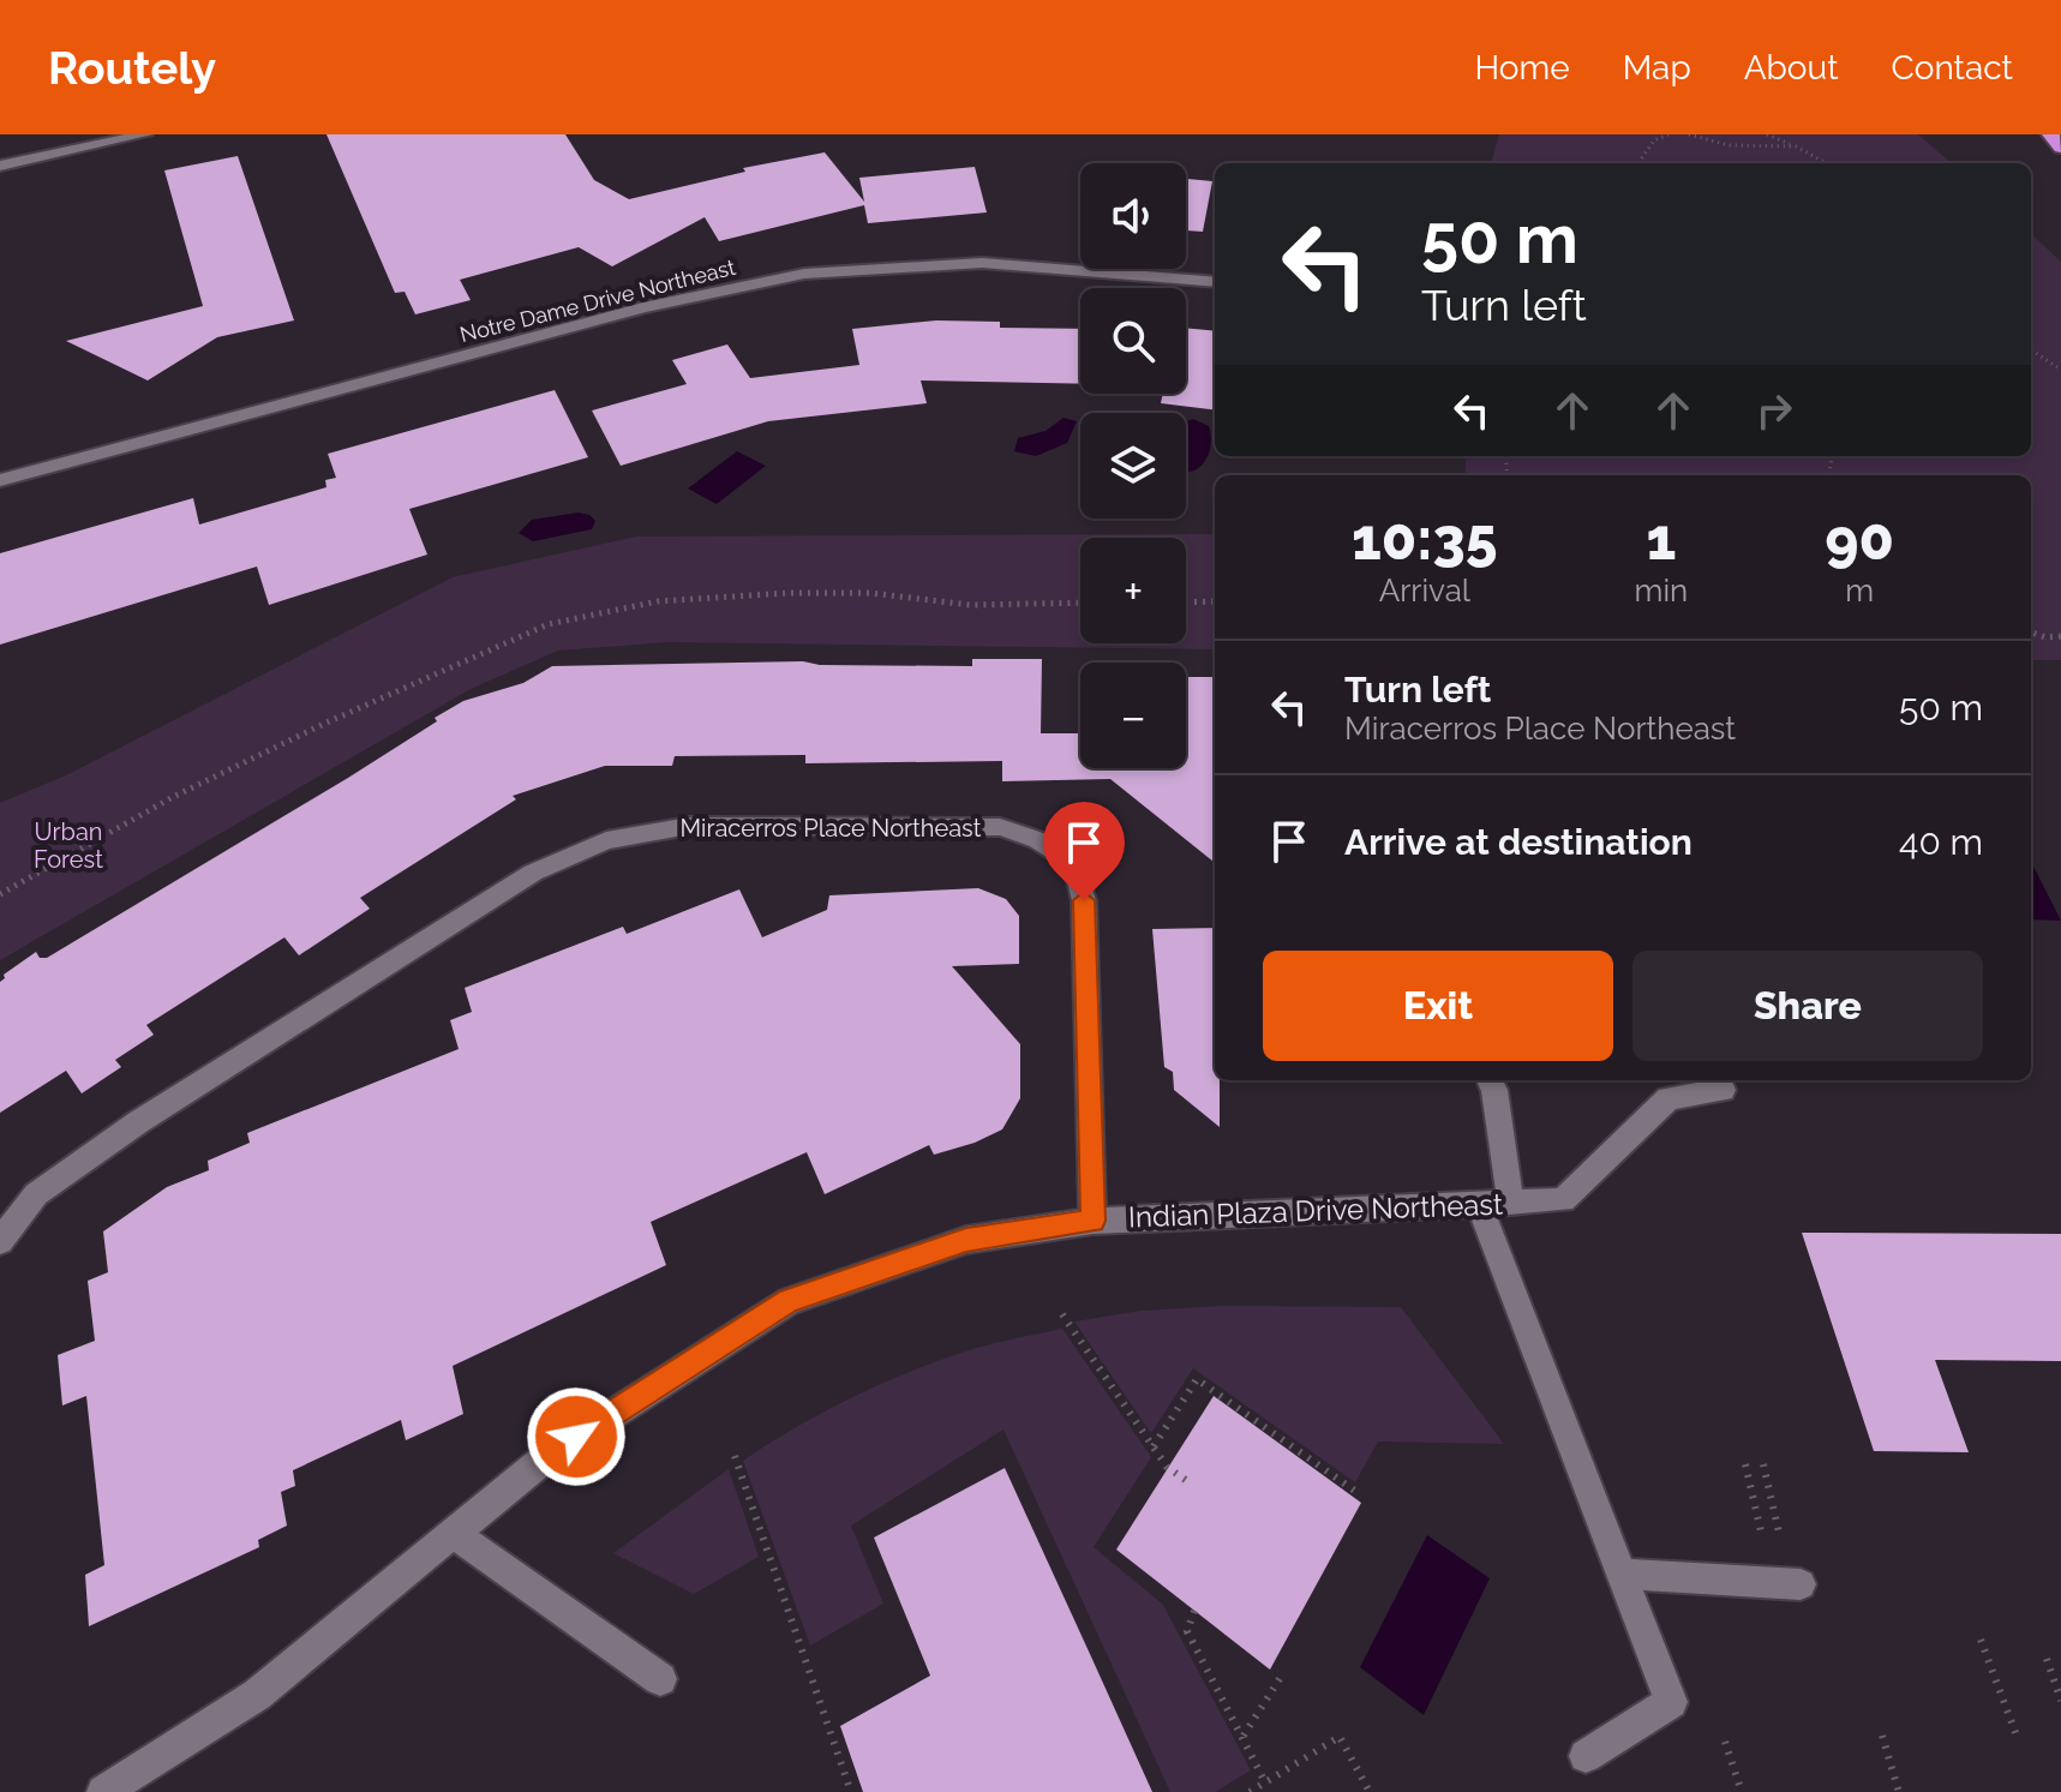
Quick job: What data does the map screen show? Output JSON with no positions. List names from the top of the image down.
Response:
{
  "streets": {
    "street": ["Notre Dame Drive Northeast", "Miracerros Place Northeast", "Indian Plaza Drive Northeast"]
  },
  "crossings": [
    ["Miracerros Place Northeast", "Indian Plaza Drive Northeast"]
  ],
  "parks": ["Urban Forest"],
  "page": {
    "header": "Routely",
    "nav": [
      "Home",
      "Map",
      "About",
      "Contact"
    ],
    "map_buttons": ["+", "−"],
    "turn": ["50 m", "Turn left"],
    "eta": [
      "10:35",
      "Arrival",
      "1",
      "min",
      "90",
      "m"
    ],
    "list": [
      {
        "name": "Turn left",
        "note": "Miracerros Place Northeast",
        "value": "50 m"
      },
      {
        "name": "Arrive at destination",
        "value": "40 m"
      }
    ],
    "buttons": ["Exit", "Share"]
  }
}
